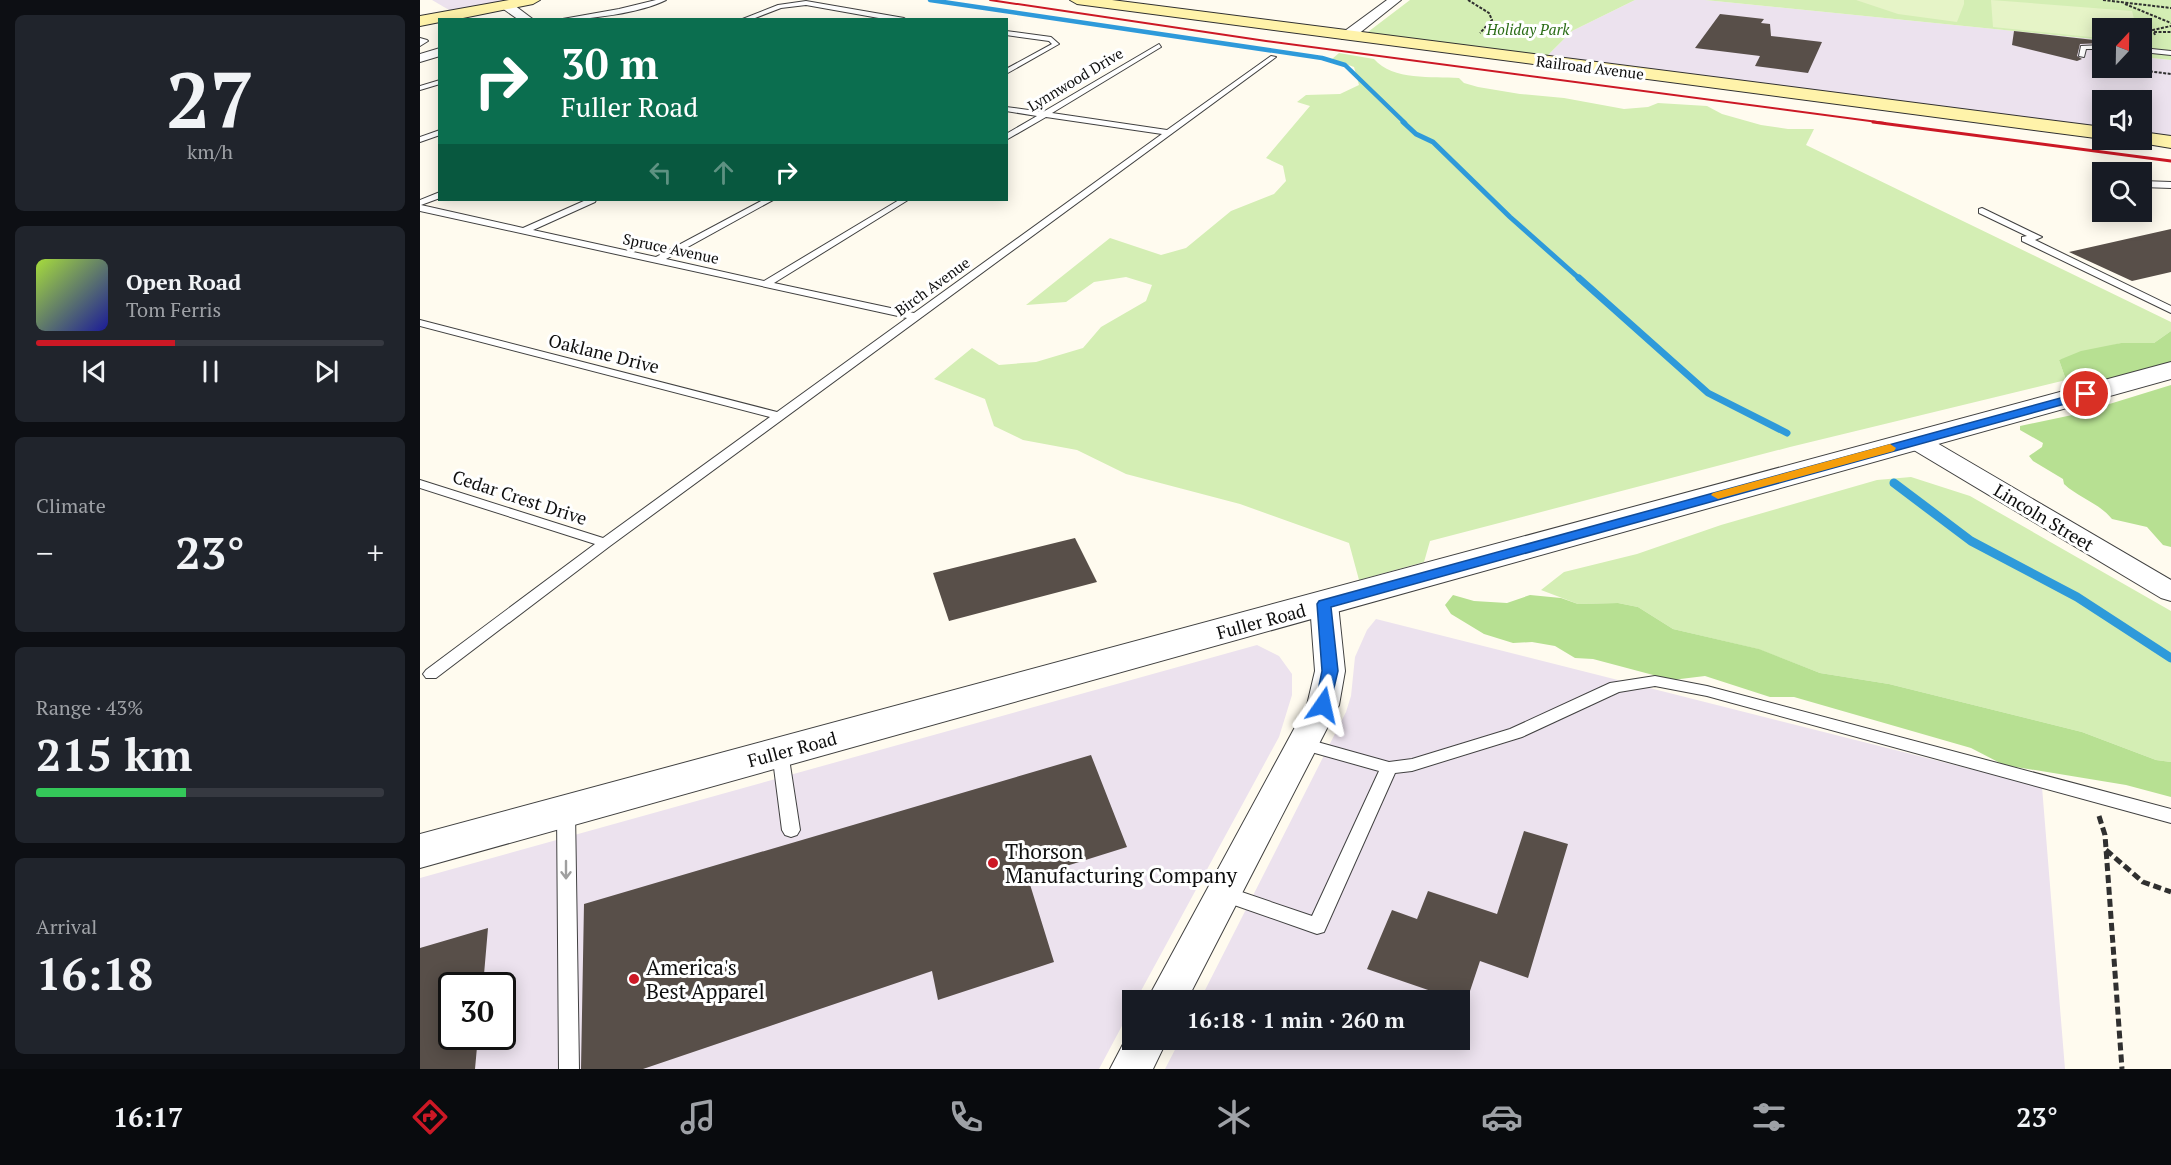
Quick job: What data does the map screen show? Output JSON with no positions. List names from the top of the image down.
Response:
{
  "streets": {
    "main road": ["Railroad Avenue"],
    "street": ["Lincoln Street", "Fuller Road"],
    "lane": [
      "Lynnwood Drive",
      "Spruce Avenue",
      "Birch Avenue",
      "Oaklane Drive",
      "Cedar Crest Drive"
    ]
  },
  "crossings": [
    ["Spruce Avenue", "Birch Avenue"],
    ["Birch Avenue", "Oaklane Drive"],
    ["Birch Avenue", "Cedar Crest Drive"],
    ["Lincoln Street", "Fuller Road"]
  ],
  "parks": ["Holiday Park"],
  "places": ["Thorson Manufacturing Company", "America's Best Apparel"],
  "north": "top",
  "page": {
    "tile": [
      ["27", "km/h"],
      "Climate",
      ["Range · 43%", "215 km"],
      ["Arrival", "16:18"]
    ],
    "turn": ["30 m", "Fuller Road"],
    "song": ["Open Road", "Tom Ferris"],
    "heat": ["−", "23°", "+"],
    "limit": "30",
    "trip": "16:18 · 1 min · 260 m",
    "tabs": ["16:17", "23°"]
  }
}
